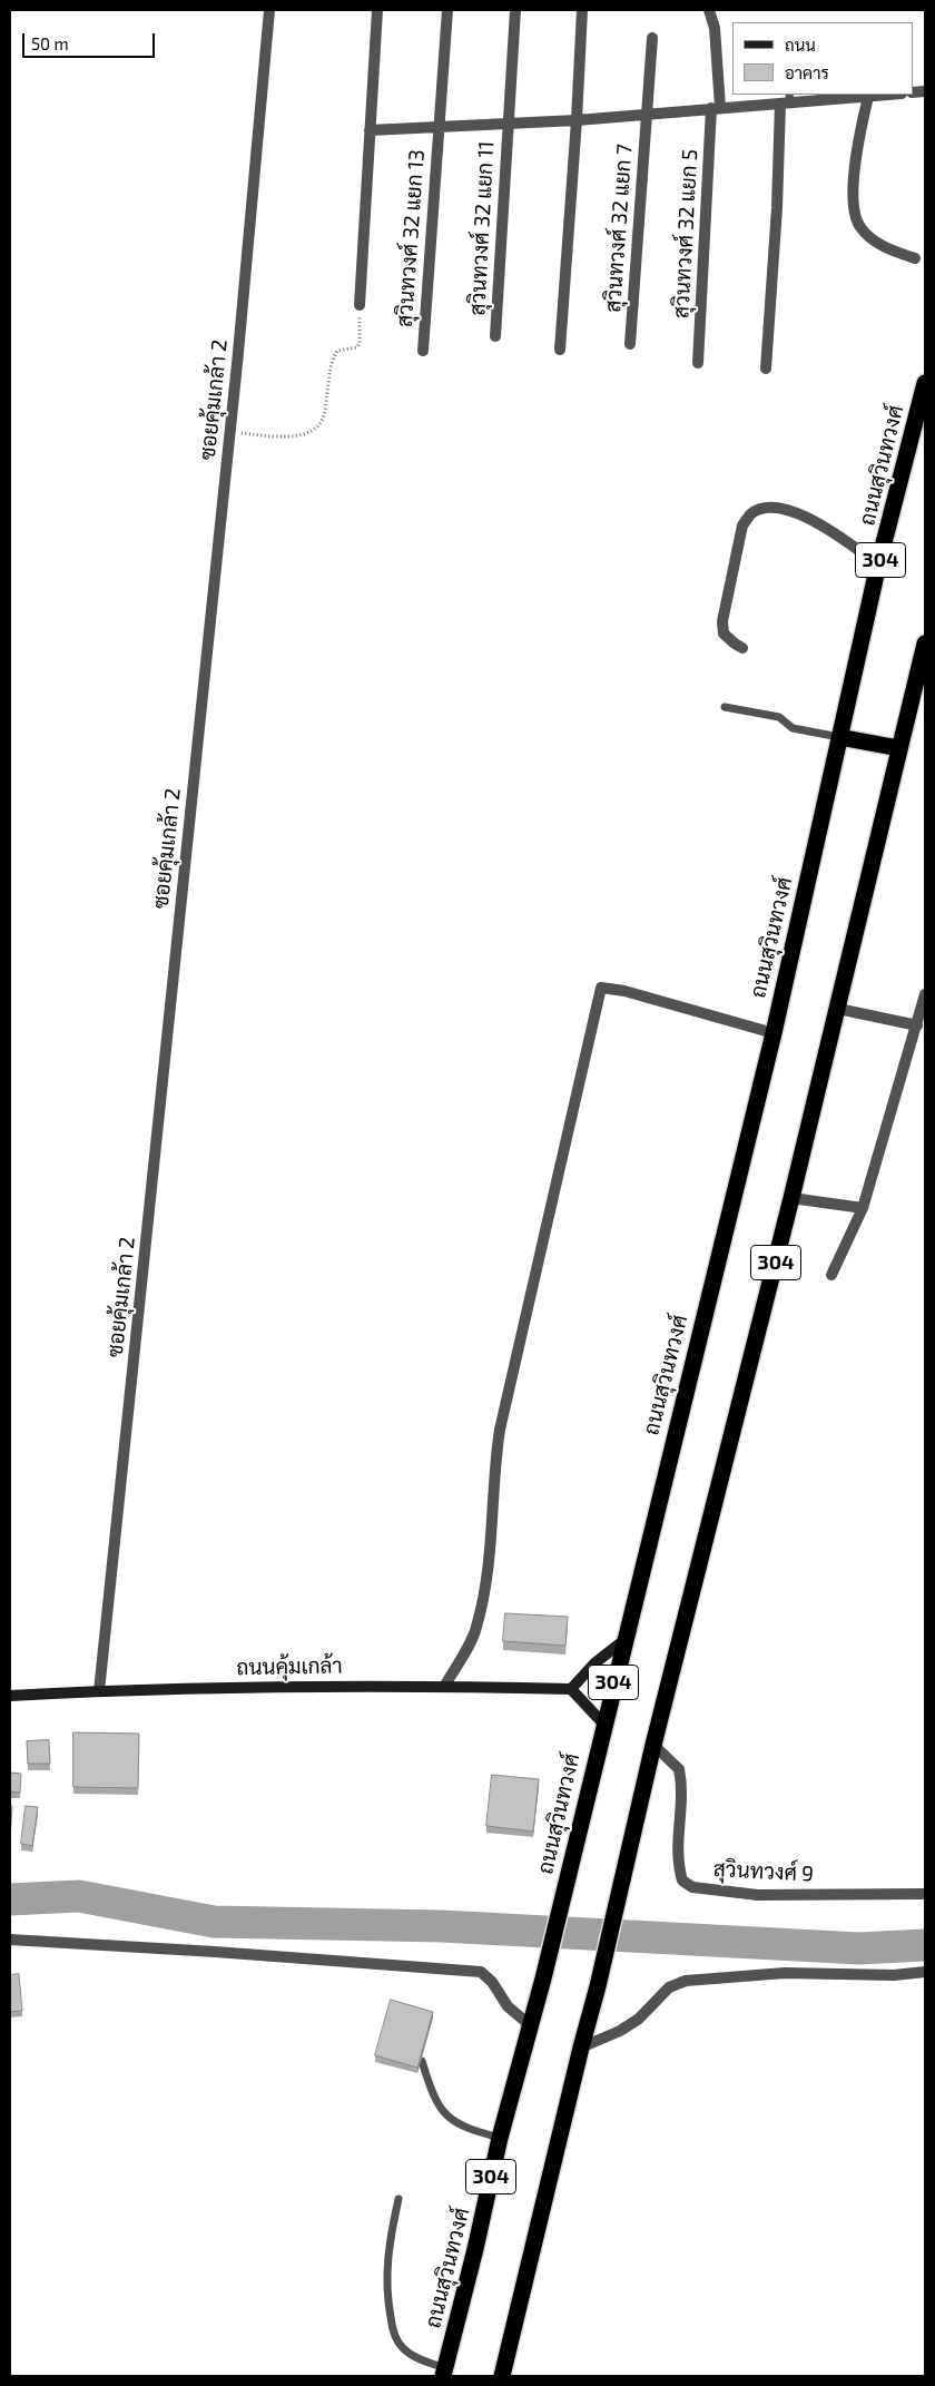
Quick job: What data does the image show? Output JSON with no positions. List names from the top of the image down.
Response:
{
  "streets": {
    "highway": ["ถนนสุวินทวงศ์", "304"],
    "main road": ["ถนนคุ้มเกล้า"],
    "street": [
      "สุวินทวงศ์ 32 แยก 11",
      "สุวินทวงศ์ 32 แยก 7",
      "สุวินทวงศ์ 32 แยก 5",
      "สุวินทวงศ์ 32 แยก 13",
      "ซอยคุ้มเกล้า 2",
      "สุวินทวงศ์ 9"
    ]
  },
  "crossings": [
    ["ซอยคุ้มเกล้า 2", "ถนนคุ้มเกล้า"],
    ["304", "สุวินทวงศ์ 9"]
  ],
  "legend": ["ถนน", "อาคาร"],
  "scale_bar": "50 m"
}
